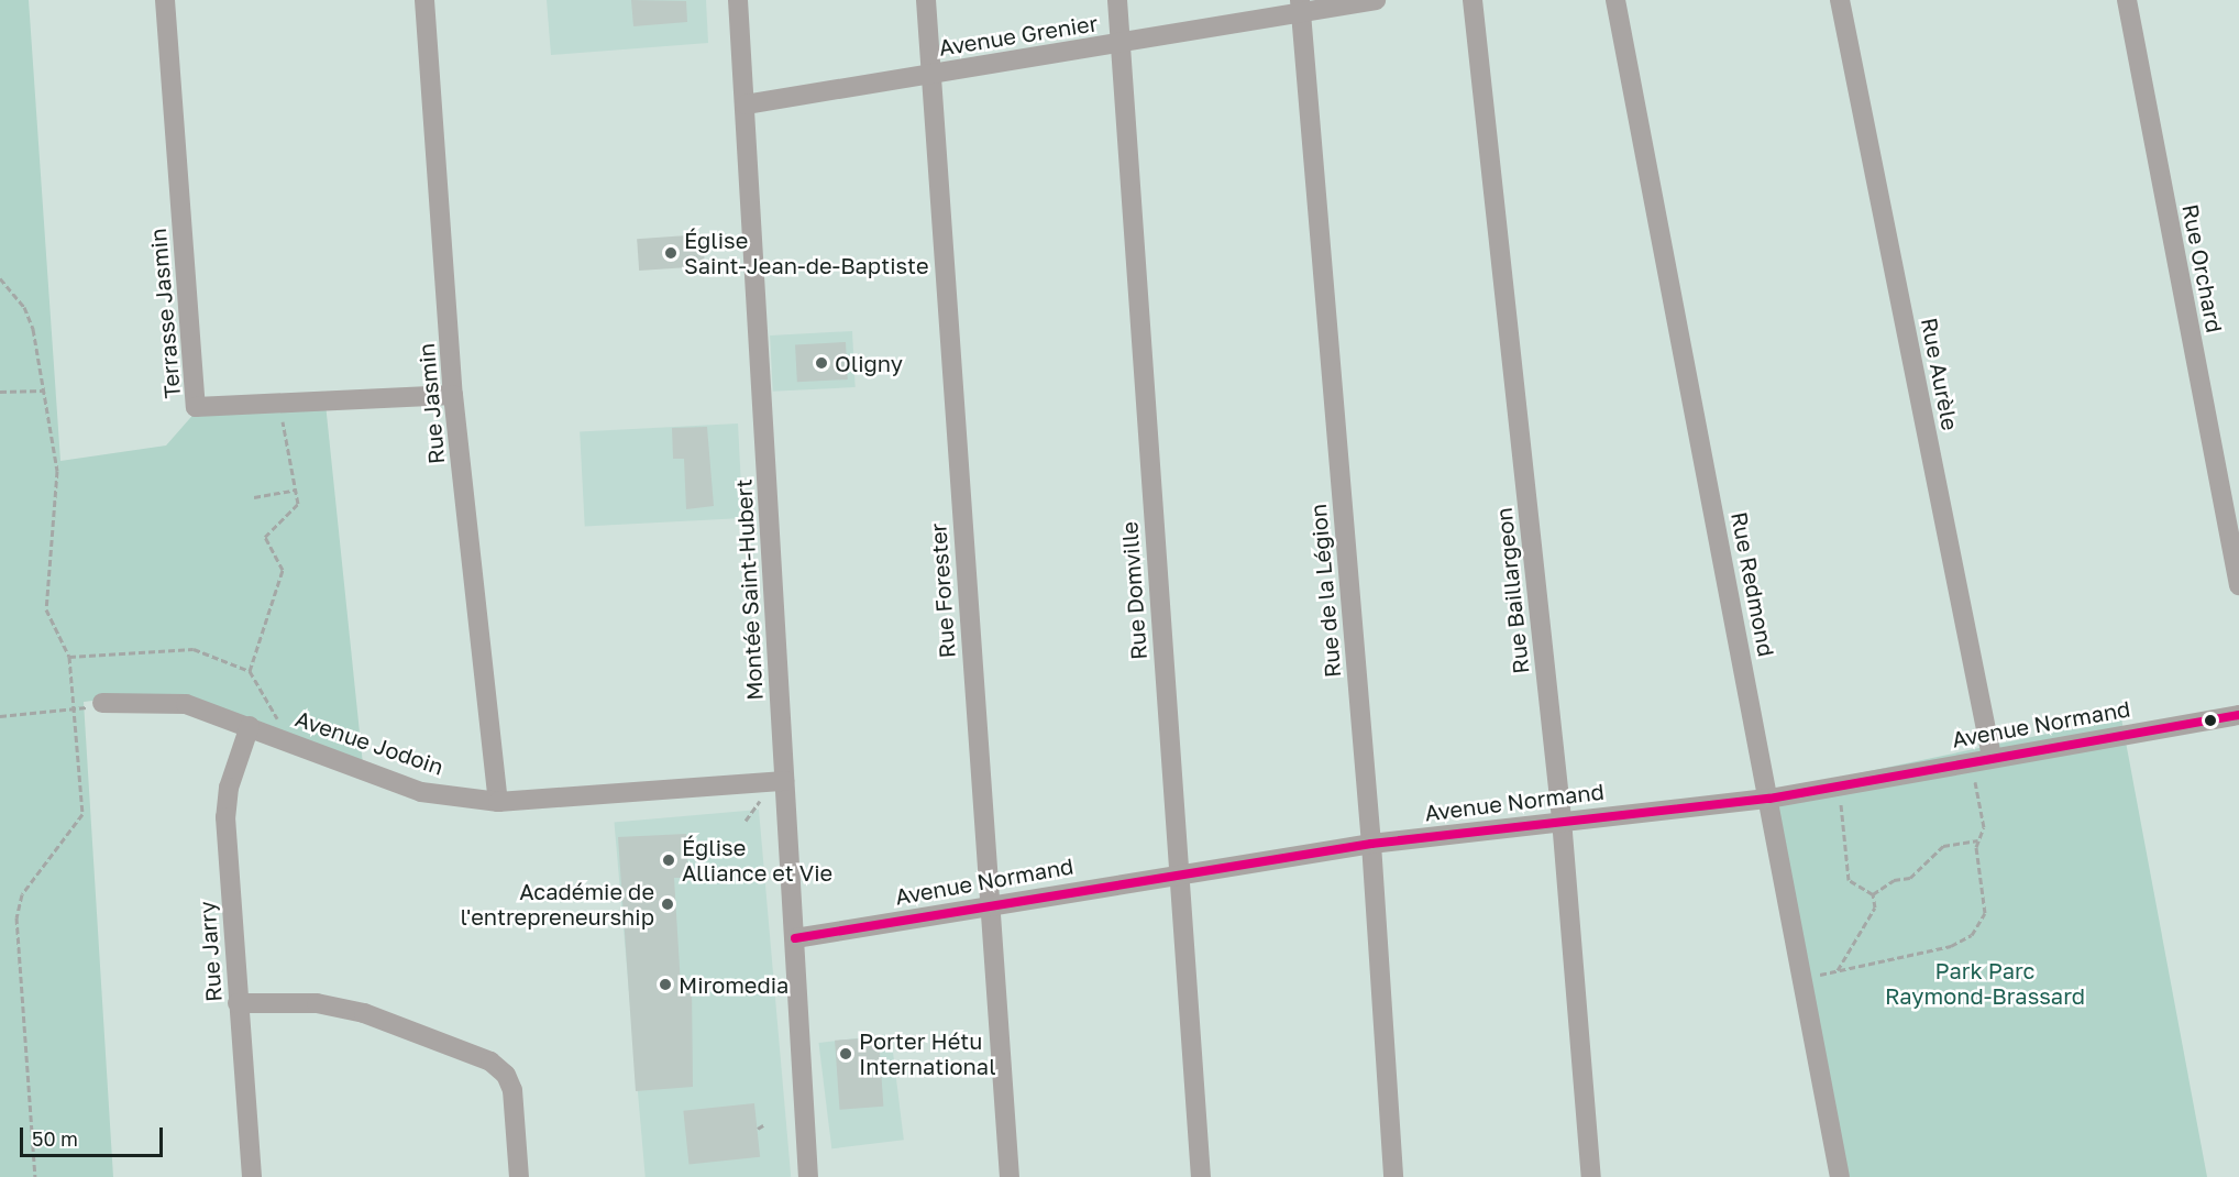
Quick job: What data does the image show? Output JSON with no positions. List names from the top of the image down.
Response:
{
  "streets": {
    "street": [
      "Avenue Grenier",
      "Rue Orchard",
      "Terrasse Jasmin",
      "Rue Aurèle",
      "Rue Jasmin",
      "Rue Redmond",
      "Montée Saint-Hubert",
      "Rue Forester",
      "Rue Domville",
      "Rue de la Légion",
      "Rue Baillargeon",
      "Avenue Normand",
      "Avenue Jodoin",
      "Rue Jarry"
    ]
  },
  "crossings": [
    ["Avenue Grenier", "Montée Saint-Hubert"],
    ["Avenue Grenier", "Rue Forester"],
    ["Avenue Grenier", "Rue Domville"],
    ["Avenue Grenier", "Rue de la Légion"],
    ["Terrasse Jasmin", "Rue Jasmin"],
    ["Rue Aurèle", "Avenue Normand"],
    ["Rue Jasmin", "Avenue Jodoin"],
    ["Rue Redmond", "Avenue Normand"],
    ["Montée Saint-Hubert", "Avenue Normand"],
    ["Montée Saint-Hubert", "Avenue Jodoin"],
    ["Rue Forester", "Avenue Normand"],
    ["Rue Domville", "Avenue Normand"],
    ["Rue de la Légion", "Avenue Normand"],
    ["Rue Baillargeon", "Avenue Normand"],
    ["Avenue Jodoin", "Rue Jarry"]
  ],
  "parks": ["Park Parc Raymond-Brassard"],
  "places": [
    "Église Saint-Jean-de-Baptiste",
    "Oligny",
    "Église Alliance et Vie",
    "Académie de l'entrepreneurship",
    "Miromedia",
    "Porter Hétu International"
  ],
  "scale_bar": "50 m"
}
